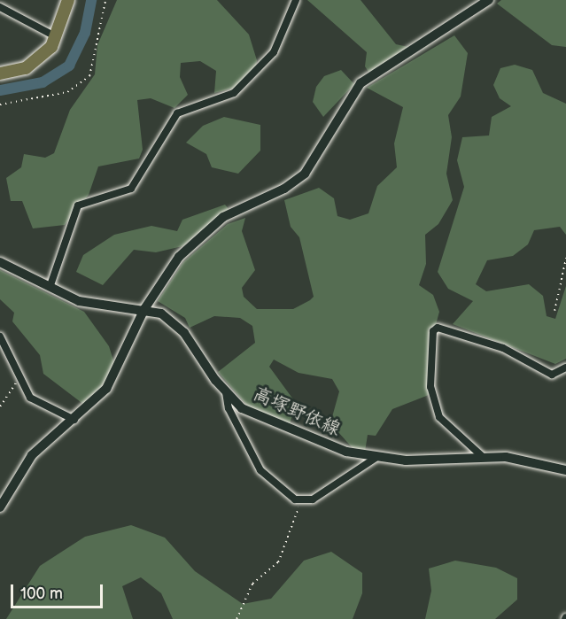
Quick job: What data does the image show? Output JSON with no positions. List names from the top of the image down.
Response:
{
  "streets": {
    "street": ["高塚野依線"]
  },
  "scale_bar": "100 m"
}
